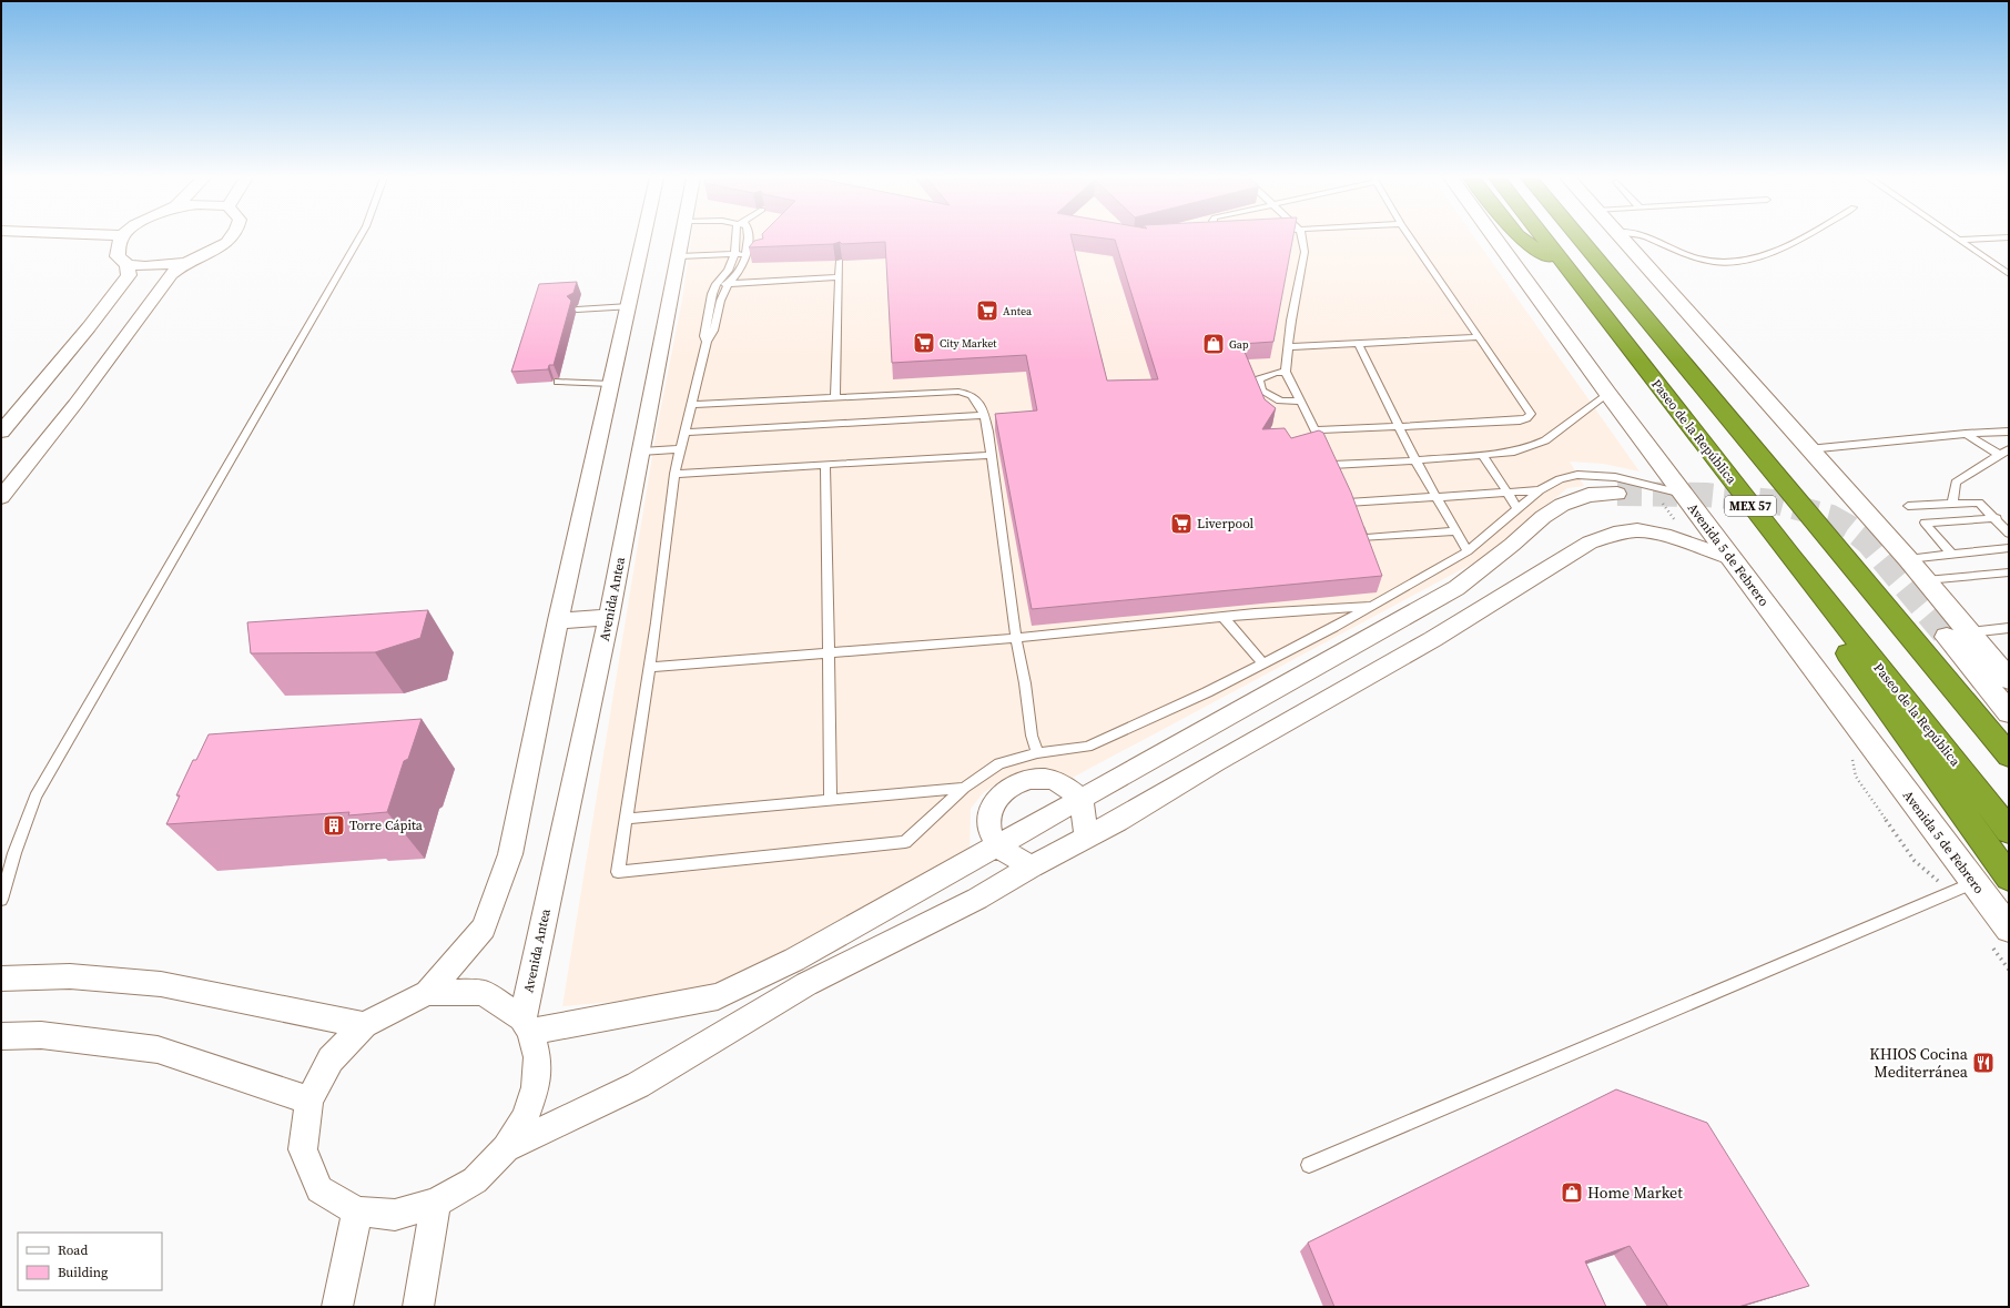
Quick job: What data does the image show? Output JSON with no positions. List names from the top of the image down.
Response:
{
  "streets": {
    "highway": ["Paseo de la República", "MEX 57"],
    "main road": ["Avenida 5 de Febrero"],
    "street": ["Avenida Antea"]
  },
  "places": {
    "supermarket": ["Antea", "City Market", "Liverpool"],
    "shop": ["Gap", "Home Market"],
    "building": ["Torre Cápita"],
    "restaurant": ["KHIOS Cocina Mediterránea"]
  },
  "legend": ["Road", "Building"]
}
